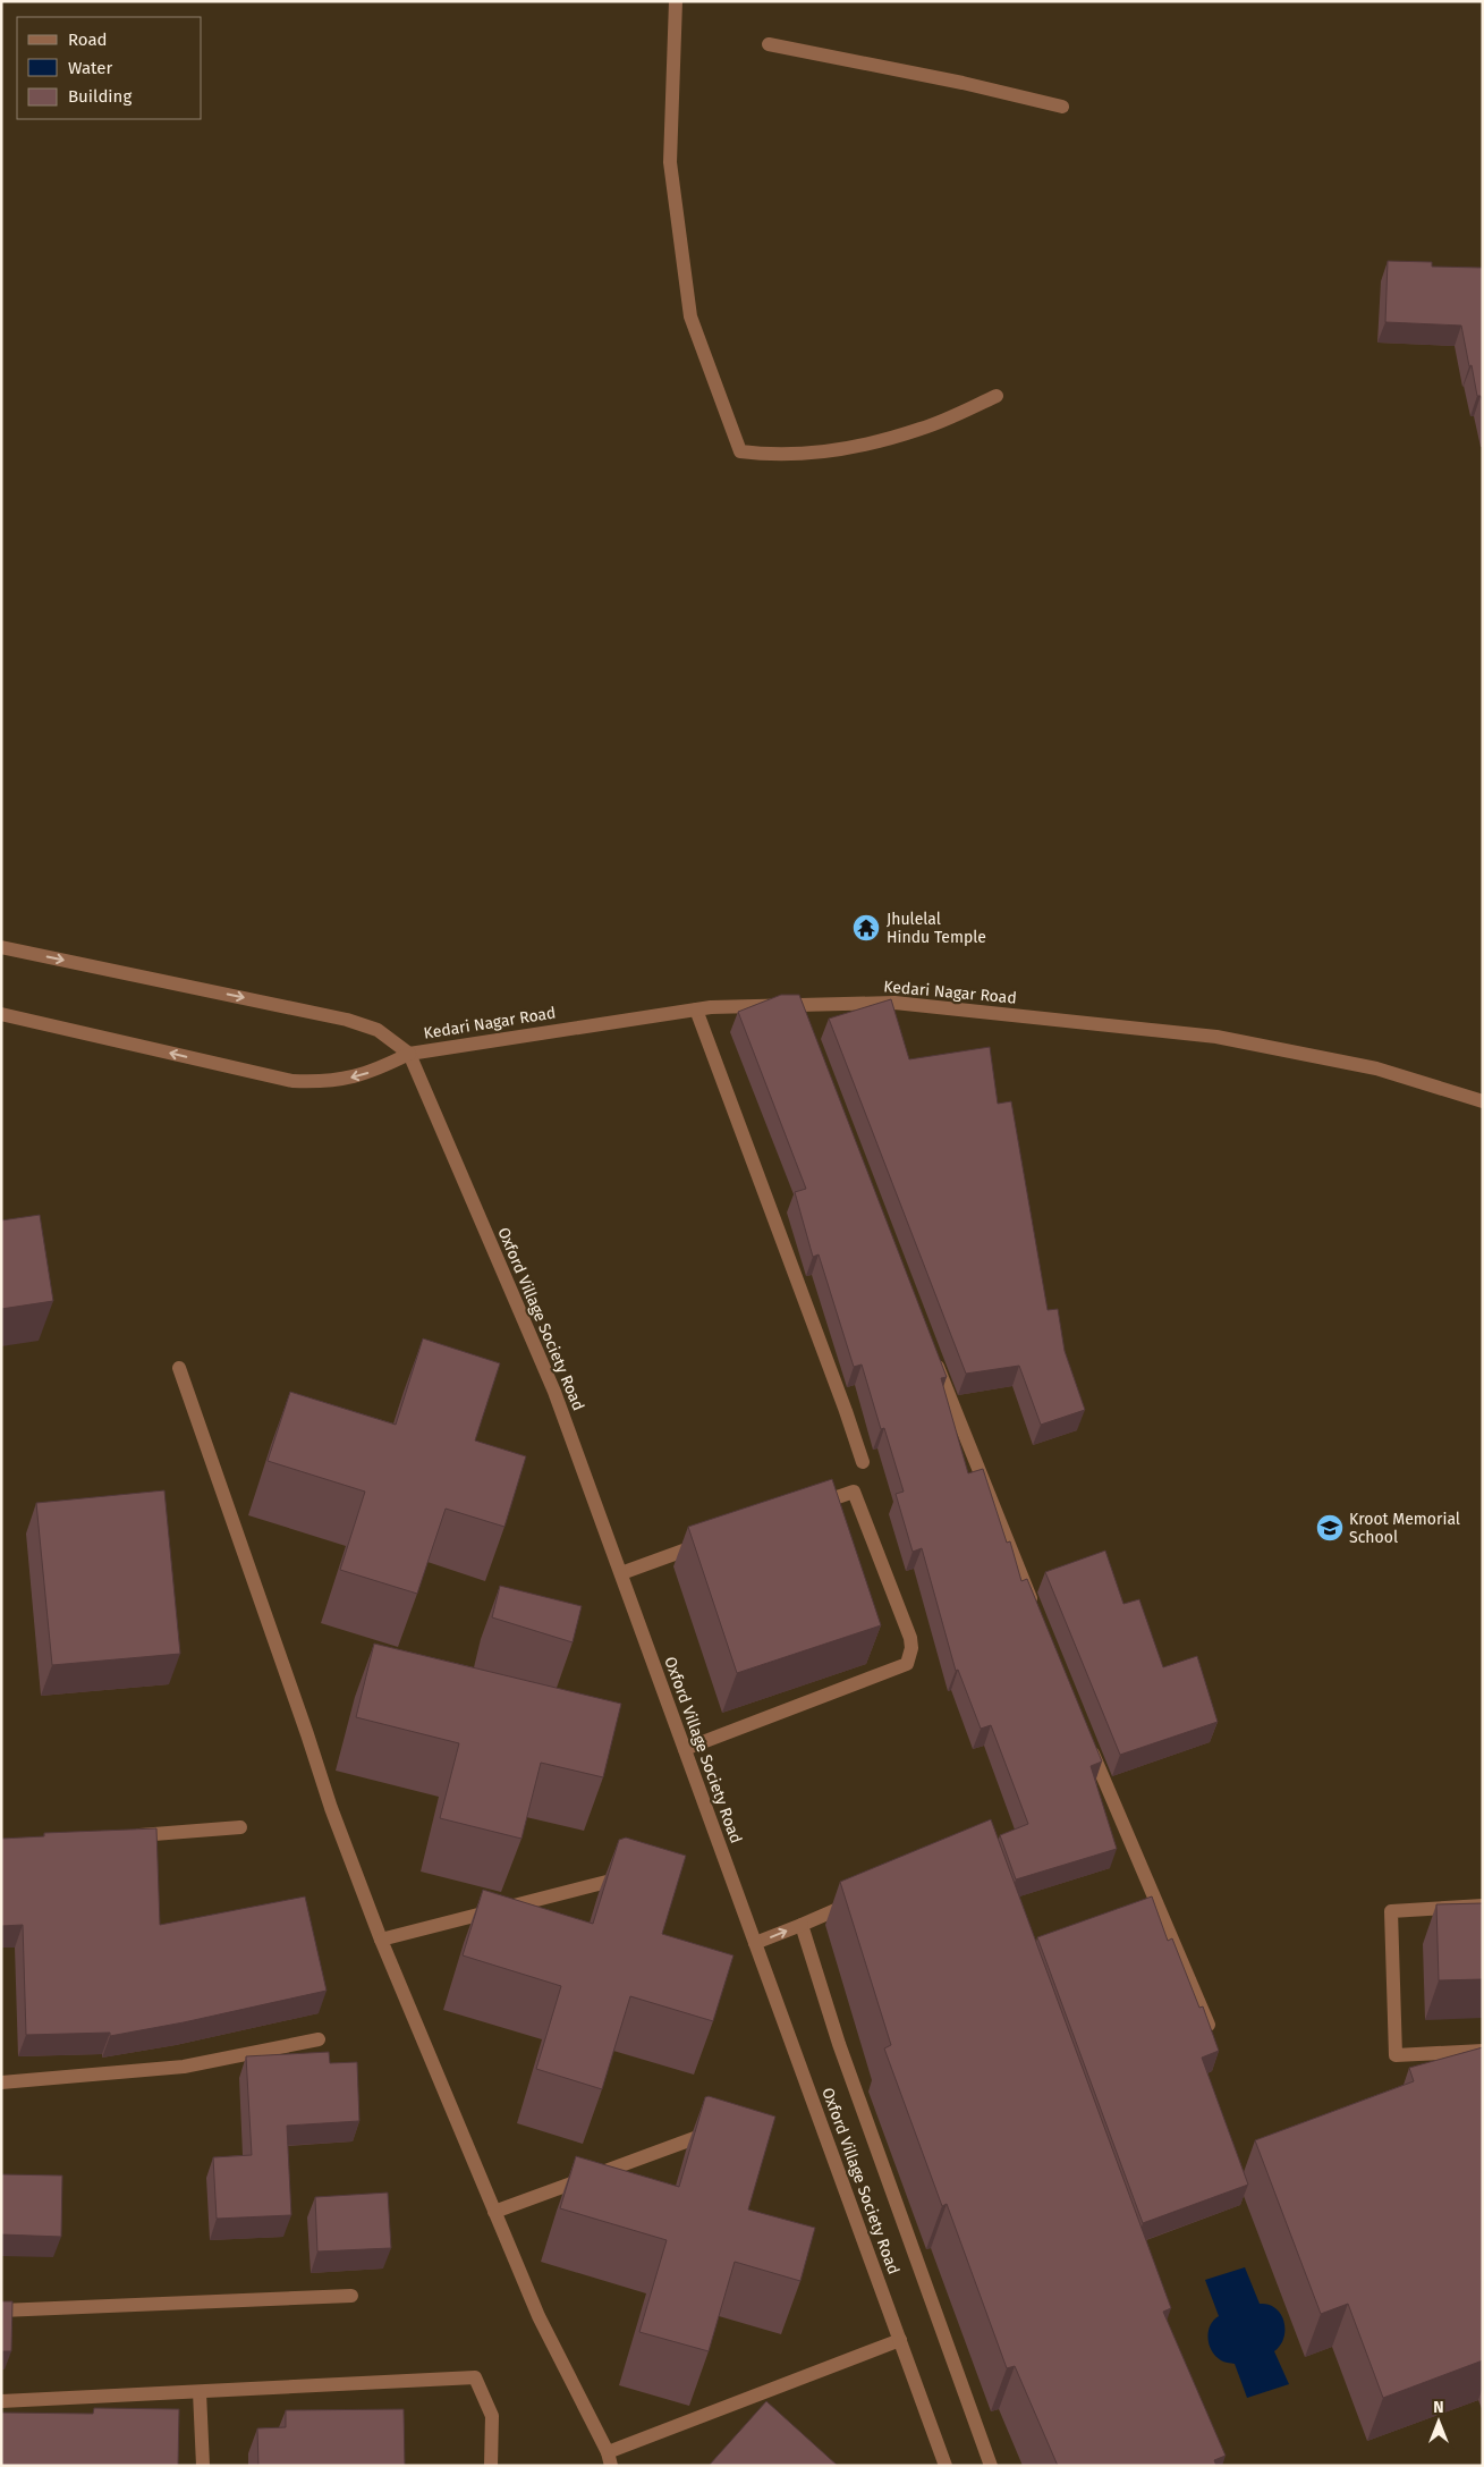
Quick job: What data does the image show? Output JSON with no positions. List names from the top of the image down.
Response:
{
  "streets": {
    "street": ["Kedari Nagar Road", "Oxford Village Society Road"]
  },
  "crossings": [
    ["Kedari Nagar Road", "Oxford Village Society Road"]
  ],
  "places": {
    "temple": ["Jhulelal Hindu Temple"],
    "school or university": ["Kroot Memorial School"]
  },
  "legend": ["Road", "Water", "Building"],
  "north": "top"
}
